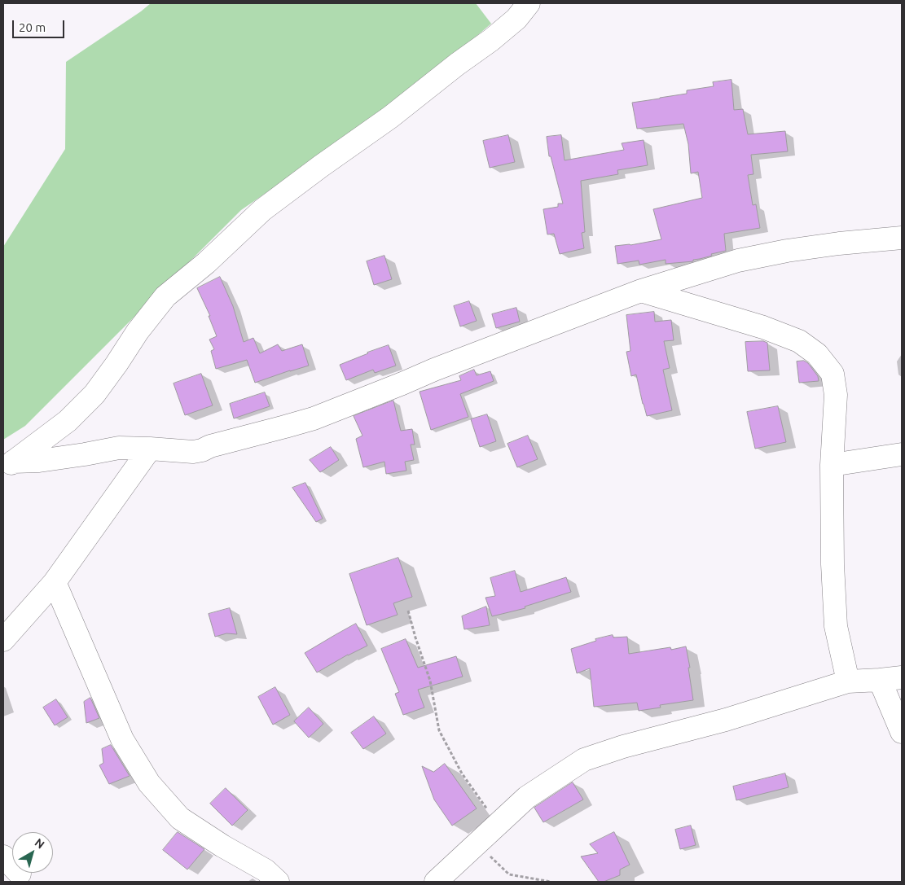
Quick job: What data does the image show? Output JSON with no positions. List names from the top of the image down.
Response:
{
  "scale_bar": "20 m",
  "north": "top right"
}
